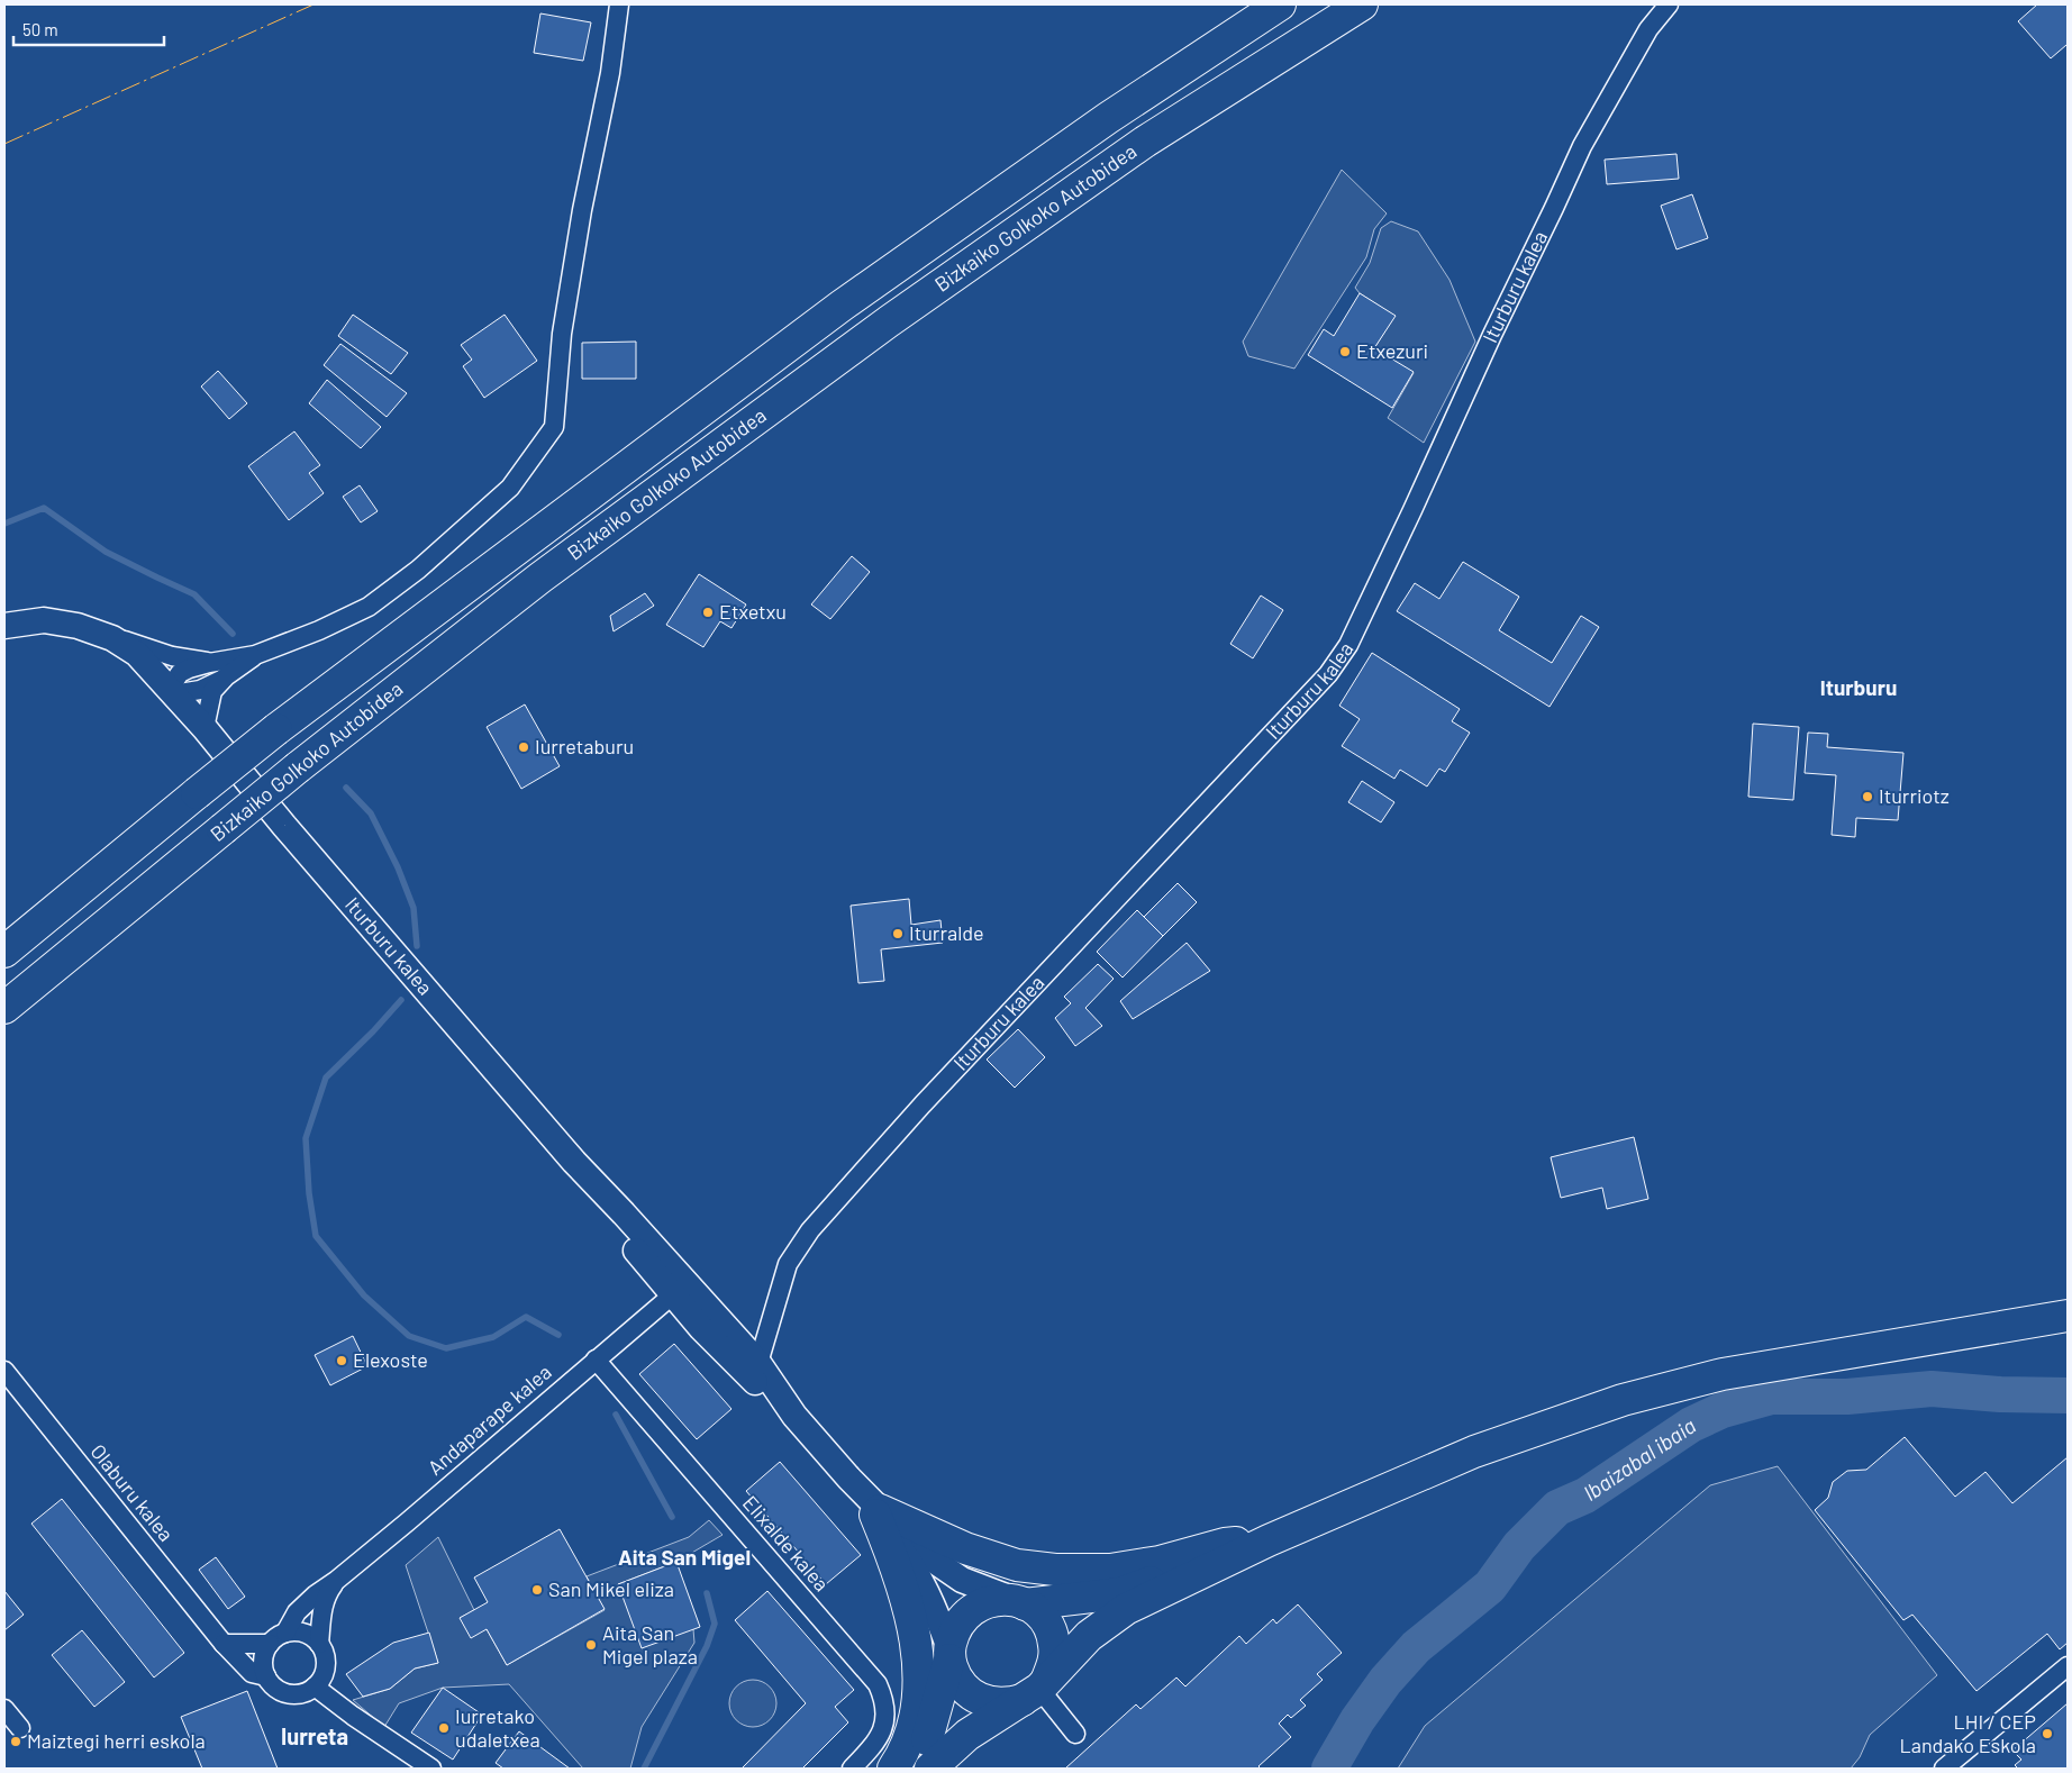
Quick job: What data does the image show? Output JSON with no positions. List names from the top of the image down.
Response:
{
  "streets": {
    "highway": ["Bizkaiko Golkoko Autobidea"],
    "street": [
      "Iturburu kalea",
      "Andaparape kalea",
      "Olaburu kalea",
      "Elixalde kalea"
    ]
  },
  "crossings": [
    ["Andaparape kalea", "Olaburu kalea"],
    ["Andaparape kalea", "Elixalde kalea"]
  ],
  "districts": ["Iturburu", "Aita San Migel", "Iurreta"],
  "water": ["Ibaizabal ibaia"],
  "places": [
    "Etxezuri",
    "Etxetxu",
    "Iurretaburu",
    "Iturriotz",
    "Iturralde",
    "Elexoste",
    "San Mikel eliza",
    "Aita San Migel plaza",
    "Iurretako udaletxea",
    "LHI / CEP Landako Eskola",
    "Maiztegi herri eskola"
  ],
  "scale_bar": "50 m"
}
